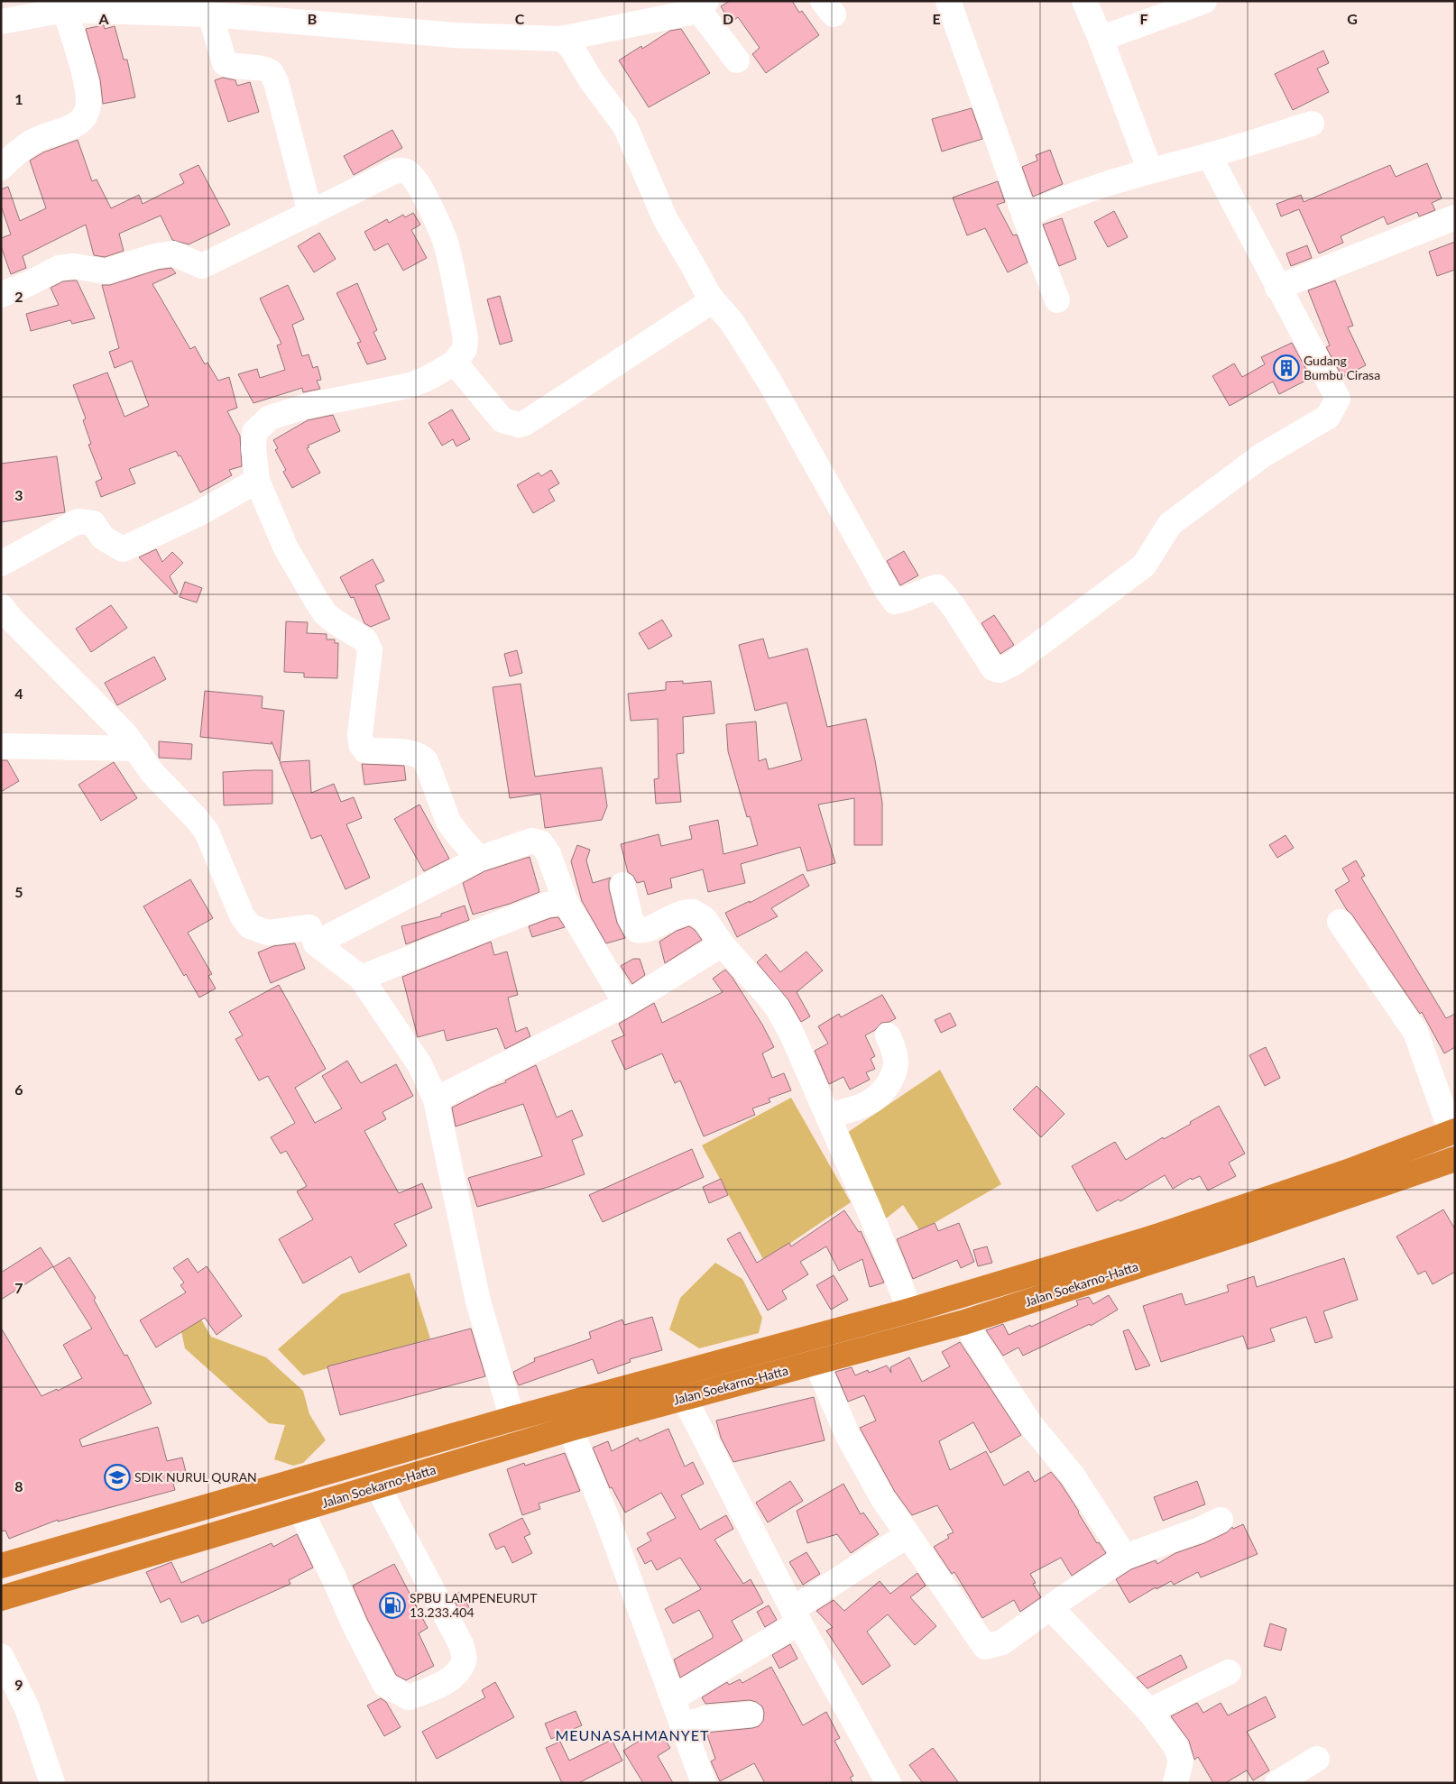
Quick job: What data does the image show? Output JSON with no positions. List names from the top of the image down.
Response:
{
  "streets": {
    "highway": ["Jalan Soekarno-Hatta"]
  },
  "districts": ["MEUNASAHMANYET"],
  "places": {
    "building": ["Gudang Bumbu Cirasa"],
    "school or university": ["SDIK NURUL QURAN"],
    "fuel station": ["SPBU LAMPENEURUT 13.233.404"]
  },
  "grid": {
    "columns": [
      "A",
      "B",
      "C",
      "D",
      "E",
      "F",
      "G"
    ],
    "rows": [
      "1",
      "2",
      "3",
      "4",
      "5",
      "6",
      "7",
      "8",
      "9"
    ]
  }
}
